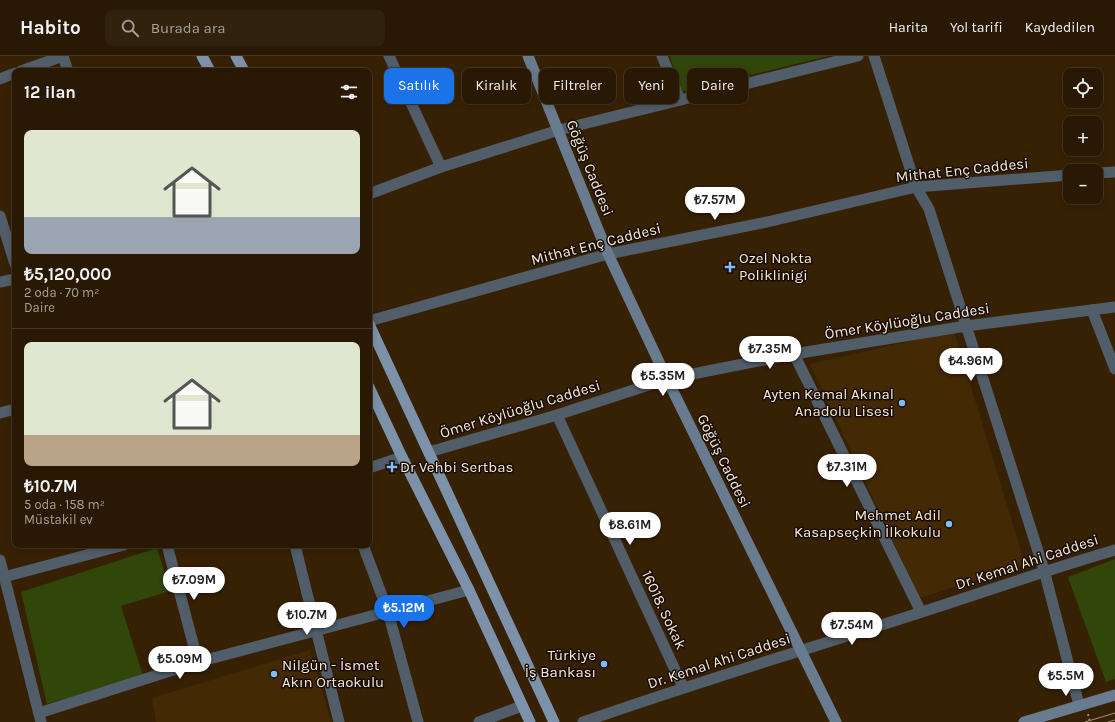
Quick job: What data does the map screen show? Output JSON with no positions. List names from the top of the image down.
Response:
{
  "streets": {
    "main road": ["Göğüş Caddesi"],
    "street": [
      "Mithat Enç Caddesi",
      "Ömer Köylüoğlu Caddesi",
      "Dr. Kemal Ahi Caddesi",
      "16018. Sokak"
    ]
  },
  "crossings": [
    ["Göğüş Caddesi", "Mithat Enç Caddesi"],
    ["Göğüş Caddesi", "Ömer Köylüoğlu Caddesi"],
    ["Göğüş Caddesi", "Dr. Kemal Ahi Caddesi"],
    ["Ömer Köylüoğlu Caddesi", "16018. Sokak"],
    ["Dr. Kemal Ahi Caddesi", "16018. Sokak"]
  ],
  "places": {
    "health": ["Ozel Nokta Poliklinigi", "Dr Vehbi Sertbas"],
    "other": [
      "Ayten Kemal Akınal Anadolu Lisesi",
      "Mehmet Adil Kasapseçkin İlkokulu",
      "Türkiye İş Bankası",
      "Nilgün - İsmet Akın Ortaokulu"
    ]
  },
  "page": {
    "header": "Habito",
    "search": "Burada ara",
    "nav": ["Harita", "Yol tarifi", "Kaydedilen"],
    "map_buttons": ["+", "−"],
    "chip": [
      "Satılık",
      "Kiralık",
      "Filtreler",
      "Yeni",
      "Daire"
    ],
    "heading": "12 ilan",
    "list": [
      {
        "name": "₺5,120,000",
        "note": "2 oda · 70 m² · Daire"
      },
      {
        "name": "₺10.7M",
        "note": "5 oda · 158 m² · Müstakil ev"
      }
    ],
    "price": [
      "₺7.57M",
      "₺7.35M",
      "₺4.96M",
      "₺5.35M",
      "₺7.31M",
      "₺8.61M",
      "₺7.09M",
      "₺5.12M",
      "₺10.7M",
      "₺7.54M",
      "₺5.09M",
      "₺5.5M"
    ]
  }
}
